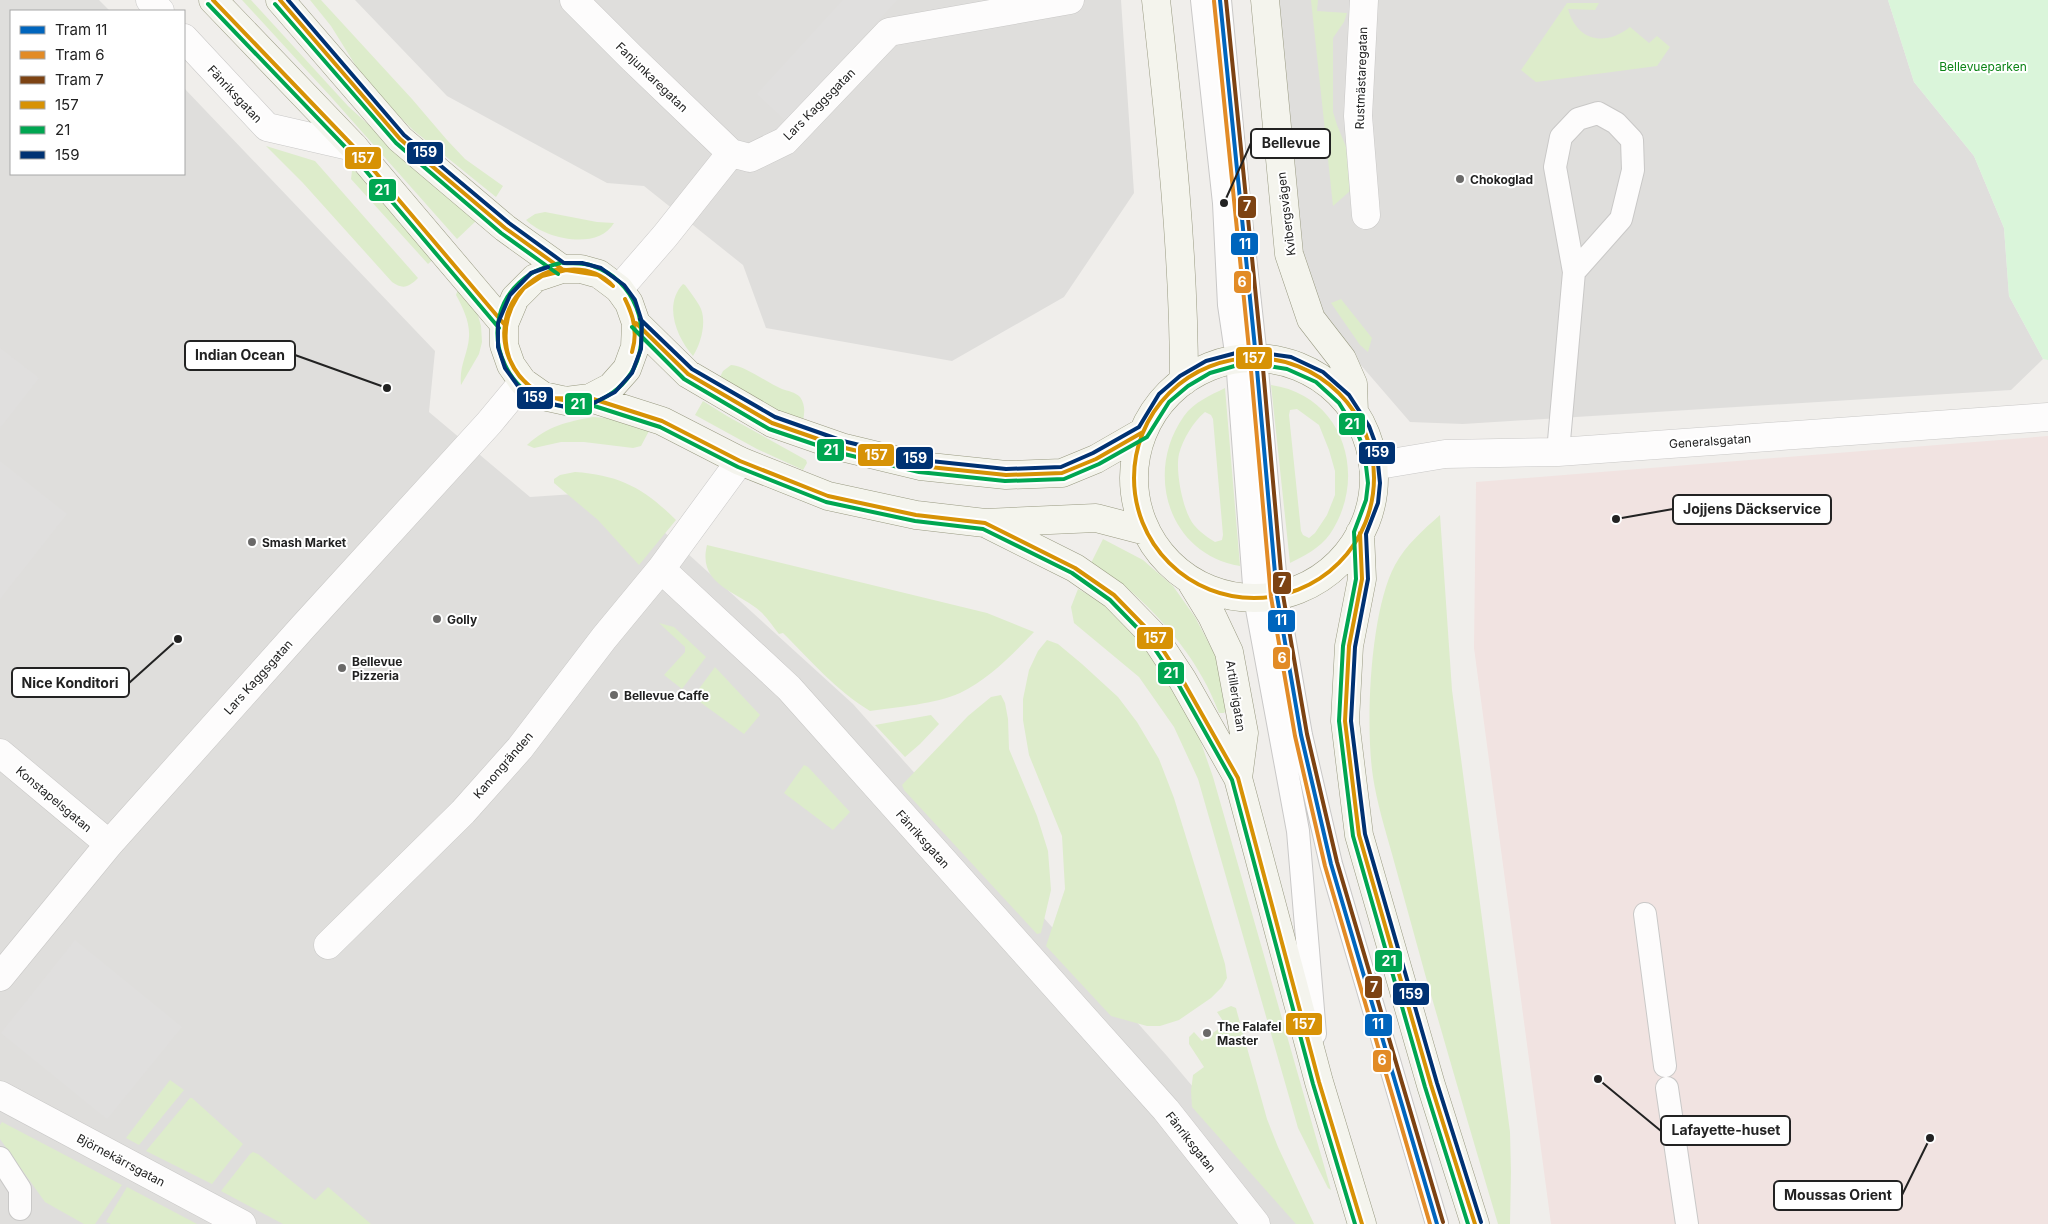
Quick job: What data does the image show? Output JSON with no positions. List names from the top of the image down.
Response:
{
  "streets": {
    "main road": ["Kvibergsvägen", "Artillerigatan"],
    "street": [
      "Fanjunkaregatan",
      "Rustmästaregatan",
      "Fänriksgatan",
      "Lars Kaggsgatan",
      "Generalsgatan",
      "Kanongränden",
      "Konstapelsgatan",
      "Björnekärrsgatan"
    ]
  },
  "crossings": [
    ["Fanjunkaregatan", "Lars Kaggsgatan"],
    ["Fänriksgatan", "Kanongränden"],
    ["Lars Kaggsgatan", "Konstapelsgatan"],
    ["Kvibergsvägen", "Artillerigatan"],
    ["Generalsgatan", "Artillerigatan"]
  ],
  "parks": ["Bellevueparken"],
  "places": [
    "Chokoglad",
    "Bellevue",
    "Indian Ocean",
    "Jojjens Däckservice",
    "Smash Market",
    "Golly",
    "Nice Konditori",
    "Bellevue Pizzeria",
    "Bellevue Caffe",
    "The Falafel Master",
    "Lafayette-huset",
    "Moussas Orient"
  ],
  "lines": [
    "tram line 11",
    "tram line 7",
    "transit line 157",
    "transit line 159",
    "tram line 6",
    "transit line 21"
  ],
  "legend": [
    "Tram 11",
    "Tram 6",
    "Tram 7",
    "157",
    "21",
    "159"
  ]
}
